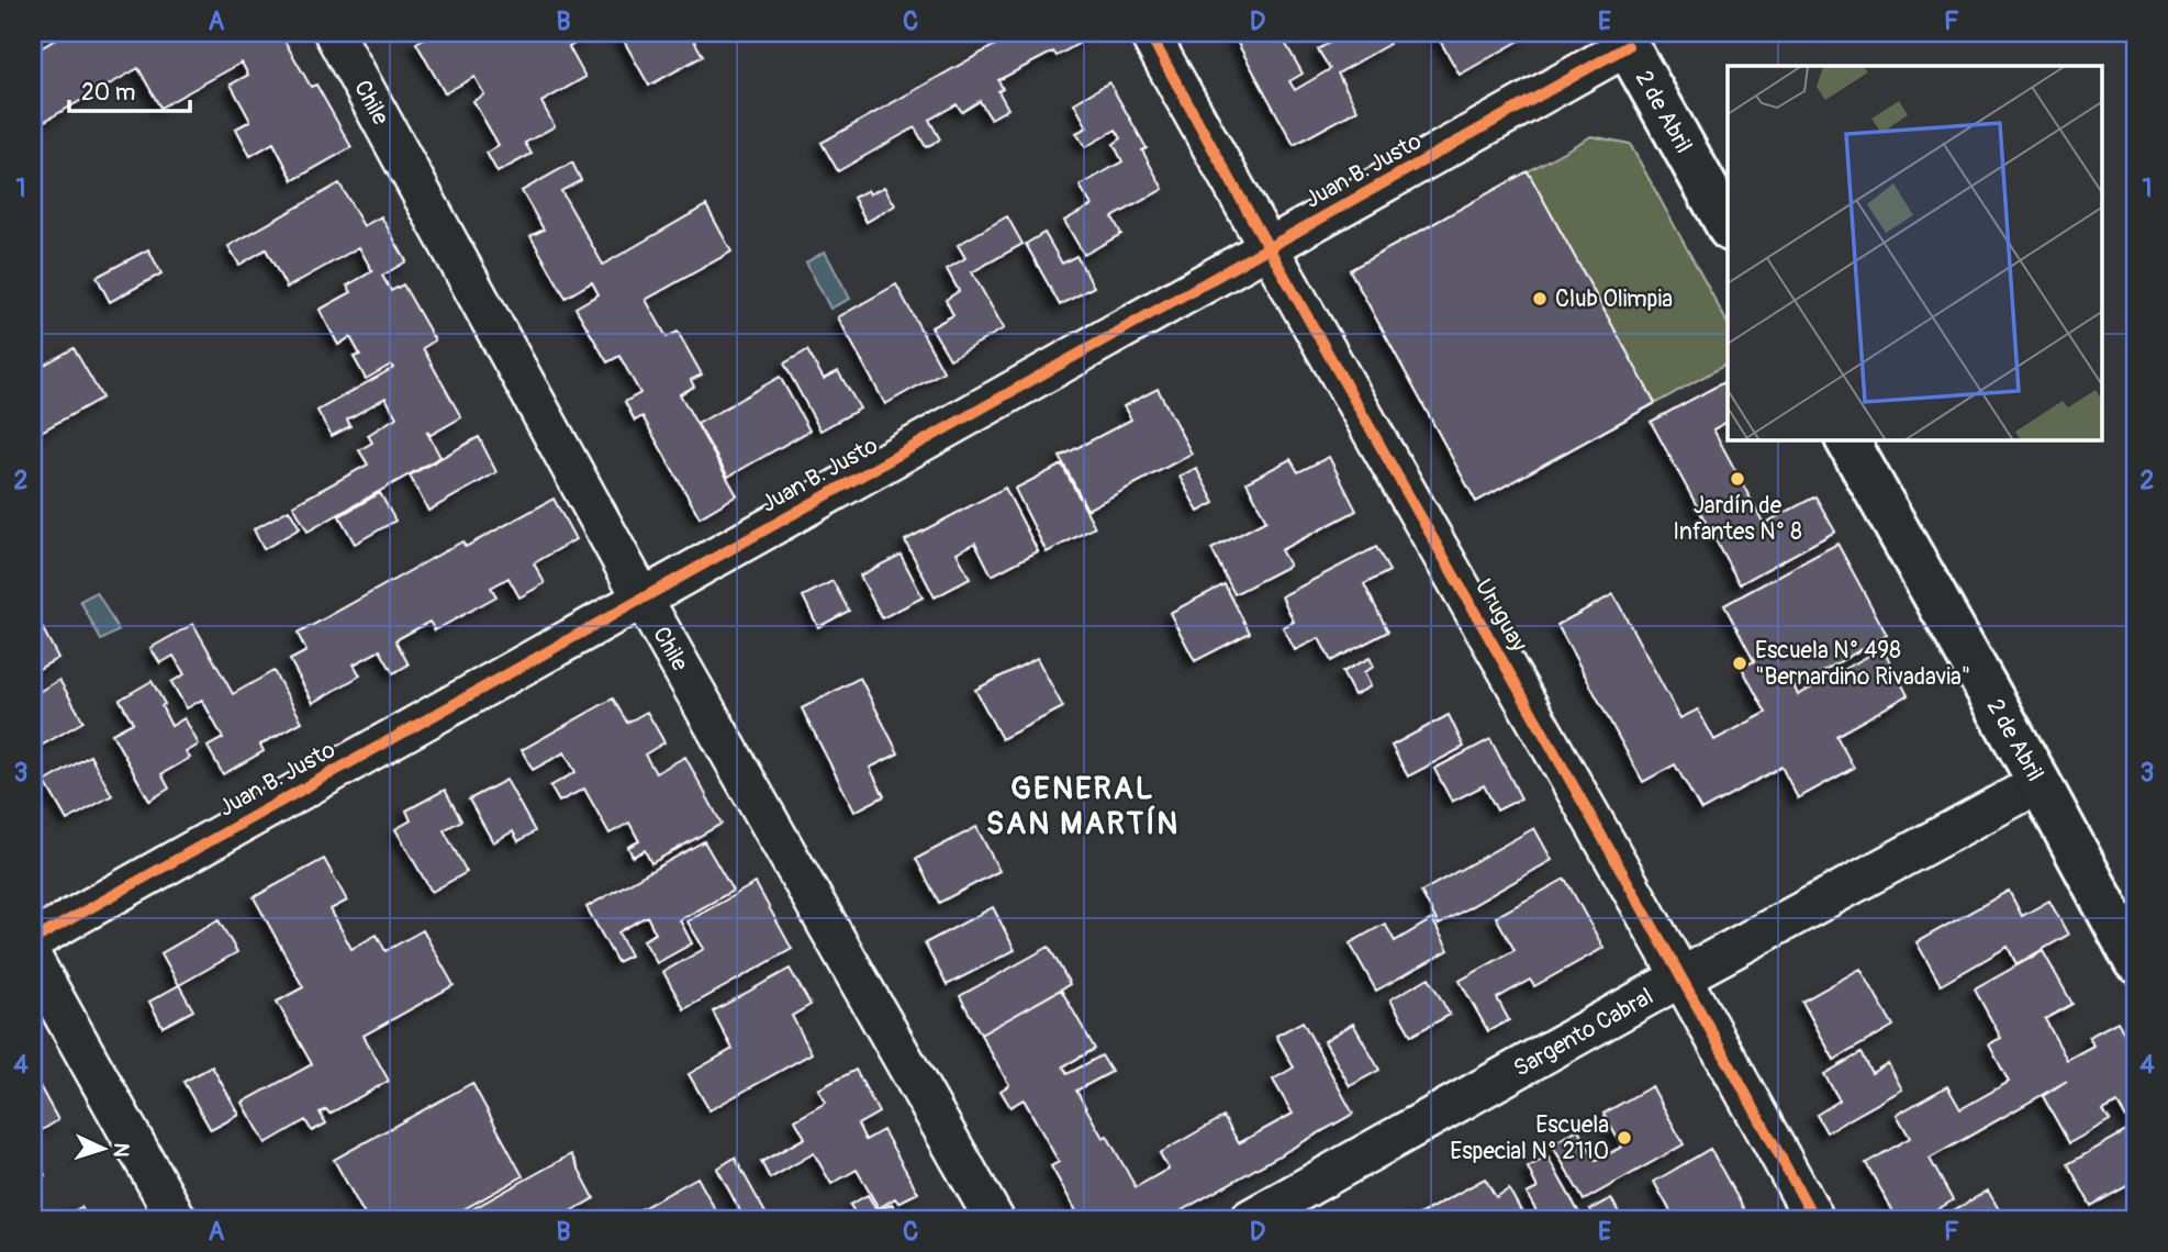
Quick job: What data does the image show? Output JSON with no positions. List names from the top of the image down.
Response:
{
  "streets": {
    "main road": ["2 de Abril"],
    "street": [
      "Chile",
      "Juan B. Justo",
      "Uruguay",
      "Sargento Cabral"
    ]
  },
  "crossings": [
    ["Chile", "Juan B. Justo"],
    ["2 de Abril", "Juan B. Justo"],
    ["2 de Abril", "Sargento Cabral"],
    ["Juan B. Justo", "Uruguay"],
    ["Uruguay", "Sargento Cabral"]
  ],
  "districts": ["GENERAL SAN MARTÍN"],
  "places": [
    "Club Olimpia",
    "Jardín de Infantes N° 8",
    "Escuela N° 498 \"Bernardino Rivadavia\"",
    "Escuela Especial N° 2110"
  ],
  "scale_bar": "20 m",
  "north": "right",
  "grid": {
    "columns": [
      "A",
      "B",
      "C",
      "D",
      "E",
      "F"
    ],
    "rows": [
      "1",
      "2",
      "3",
      "4"
    ]
  }
}
